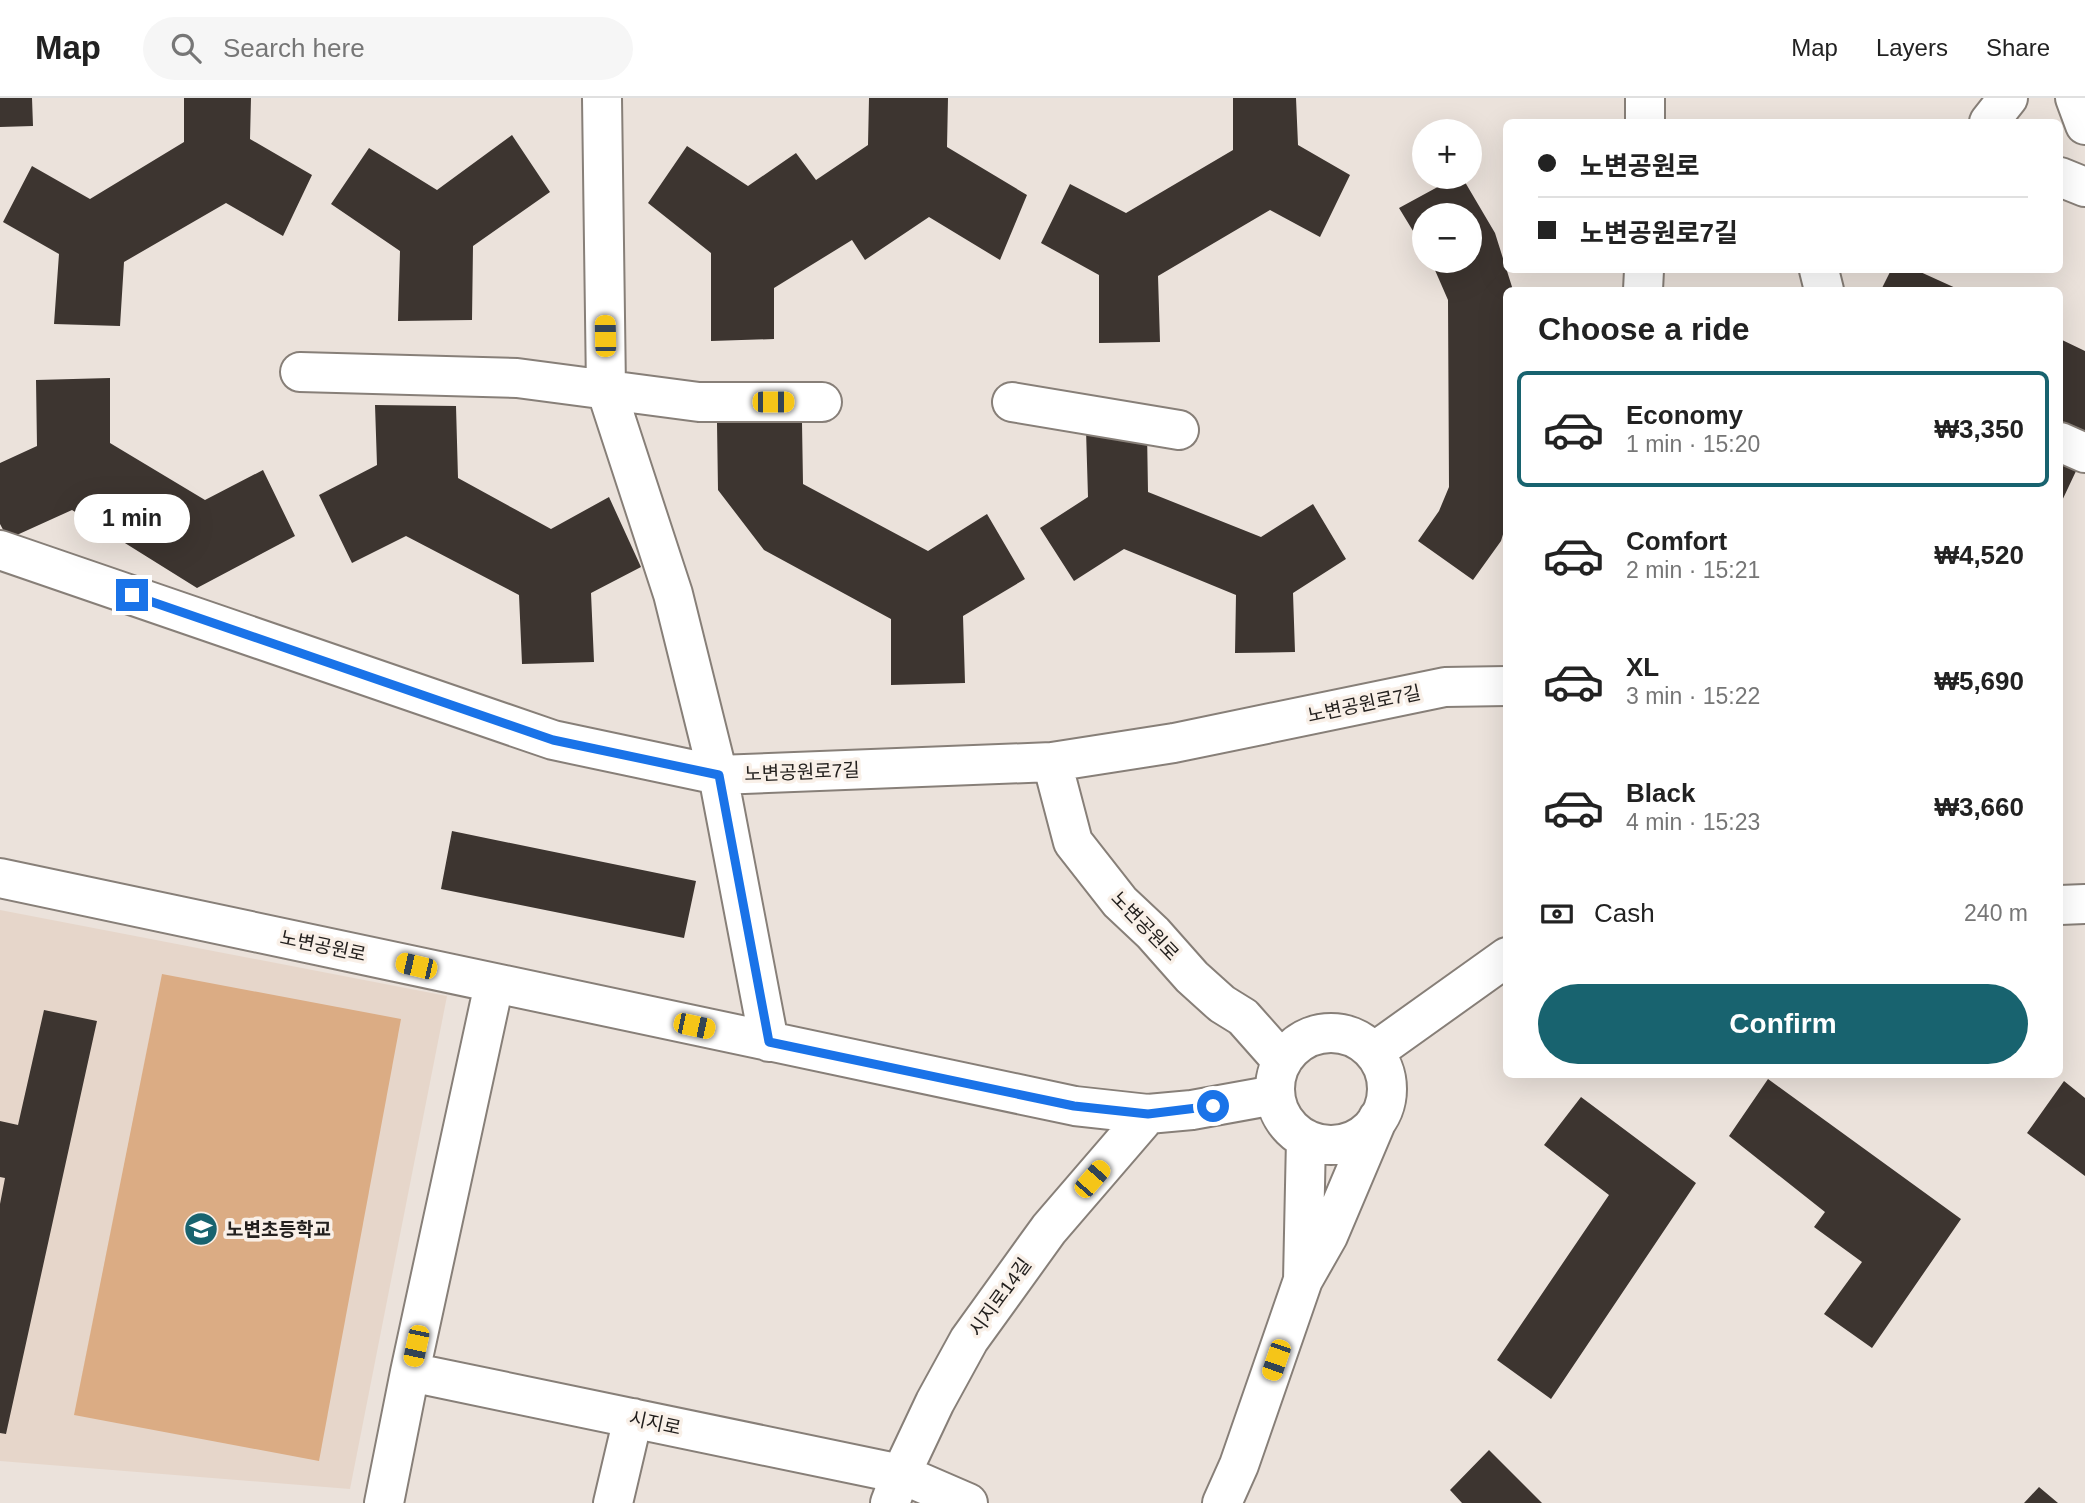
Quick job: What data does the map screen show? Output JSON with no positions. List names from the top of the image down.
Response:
{
  "streets": {
    "street": [
      "노변공원로7길",
      "노변공원로",
      "시지로14길",
      "시지로"
    ]
  },
  "crossings": [
    ["노변공원로7길", "노변공원로"],
    ["노변공원로", "시지로14길"],
    ["시지로14길", "시지로"]
  ],
  "places": {
    "school or university": ["노변초등학교"]
  },
  "page": {
    "header": "Map",
    "search": "Search here",
    "nav": ["Map", "Layers", "Share"],
    "map_buttons": ["+", "−"],
    "banner": ["노변공원로", "노변공원로7길"],
    "heading": "Choose a ride",
    "list": [
      {
        "name": "Economy",
        "note": "1 min · 15:20",
        "value": "₩3,350"
      },
      {
        "name": "Comfort",
        "note": "2 min · 15:21",
        "value": "₩4,520"
      },
      {
        "name": "XL",
        "note": "3 min · 15:22",
        "value": "₩5,690"
      },
      {
        "name": "Black",
        "note": "4 min · 15:23",
        "value": "₩3,660"
      }
    ],
    "bubble": "1 min",
    "pay": ["Cash", "240 m"],
    "buttons": "Confirm"
  }
}
